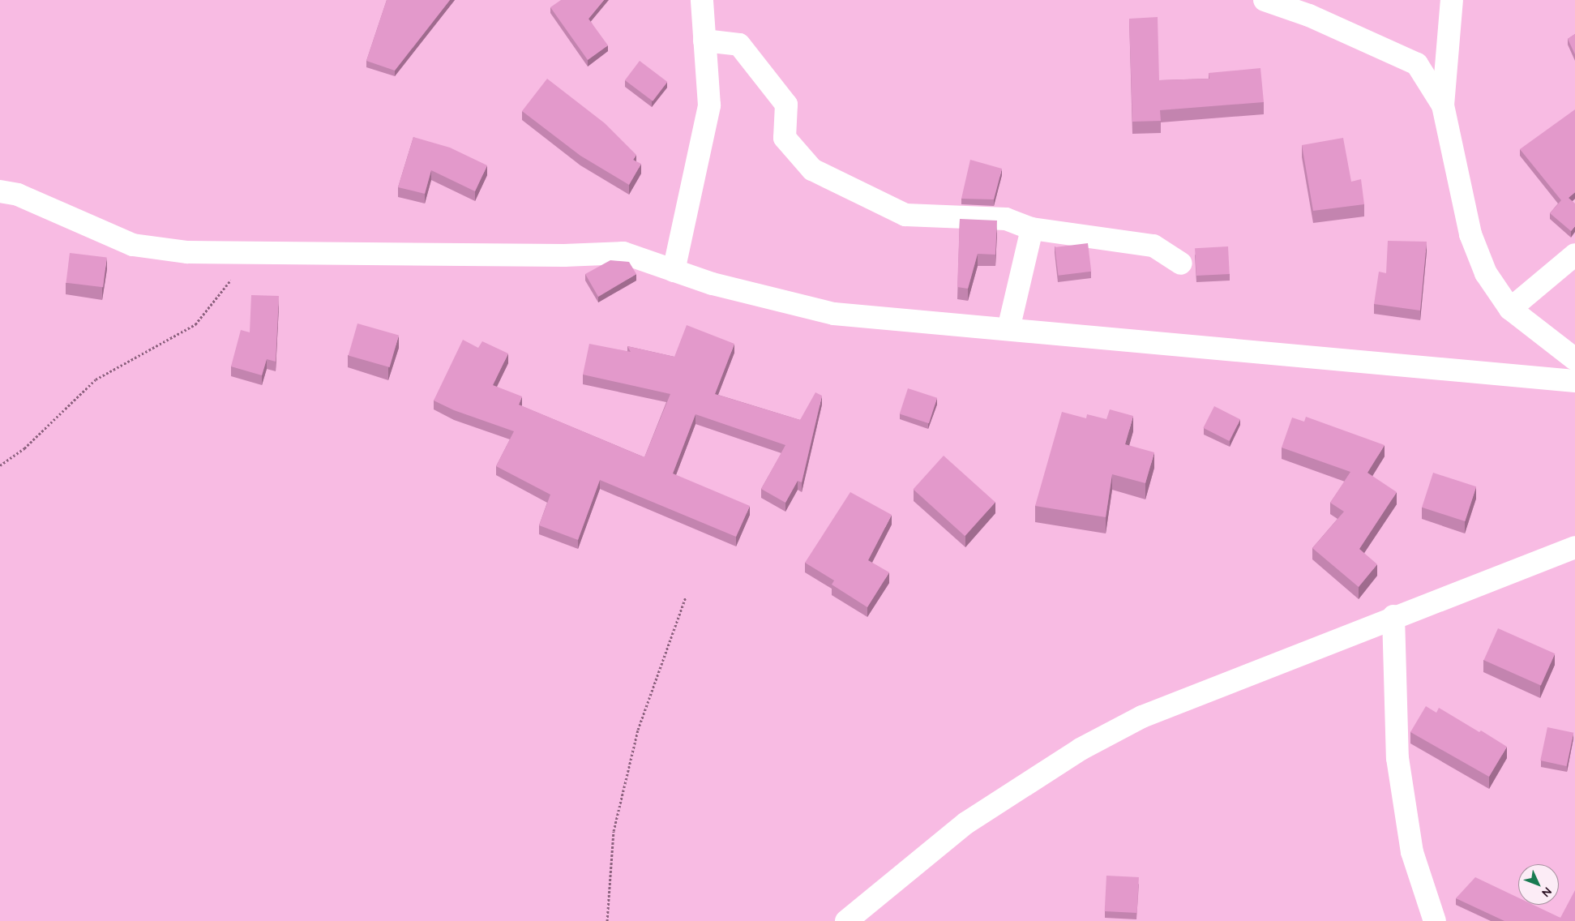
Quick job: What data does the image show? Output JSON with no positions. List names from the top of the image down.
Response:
{
  "north": "bottom right"
}
